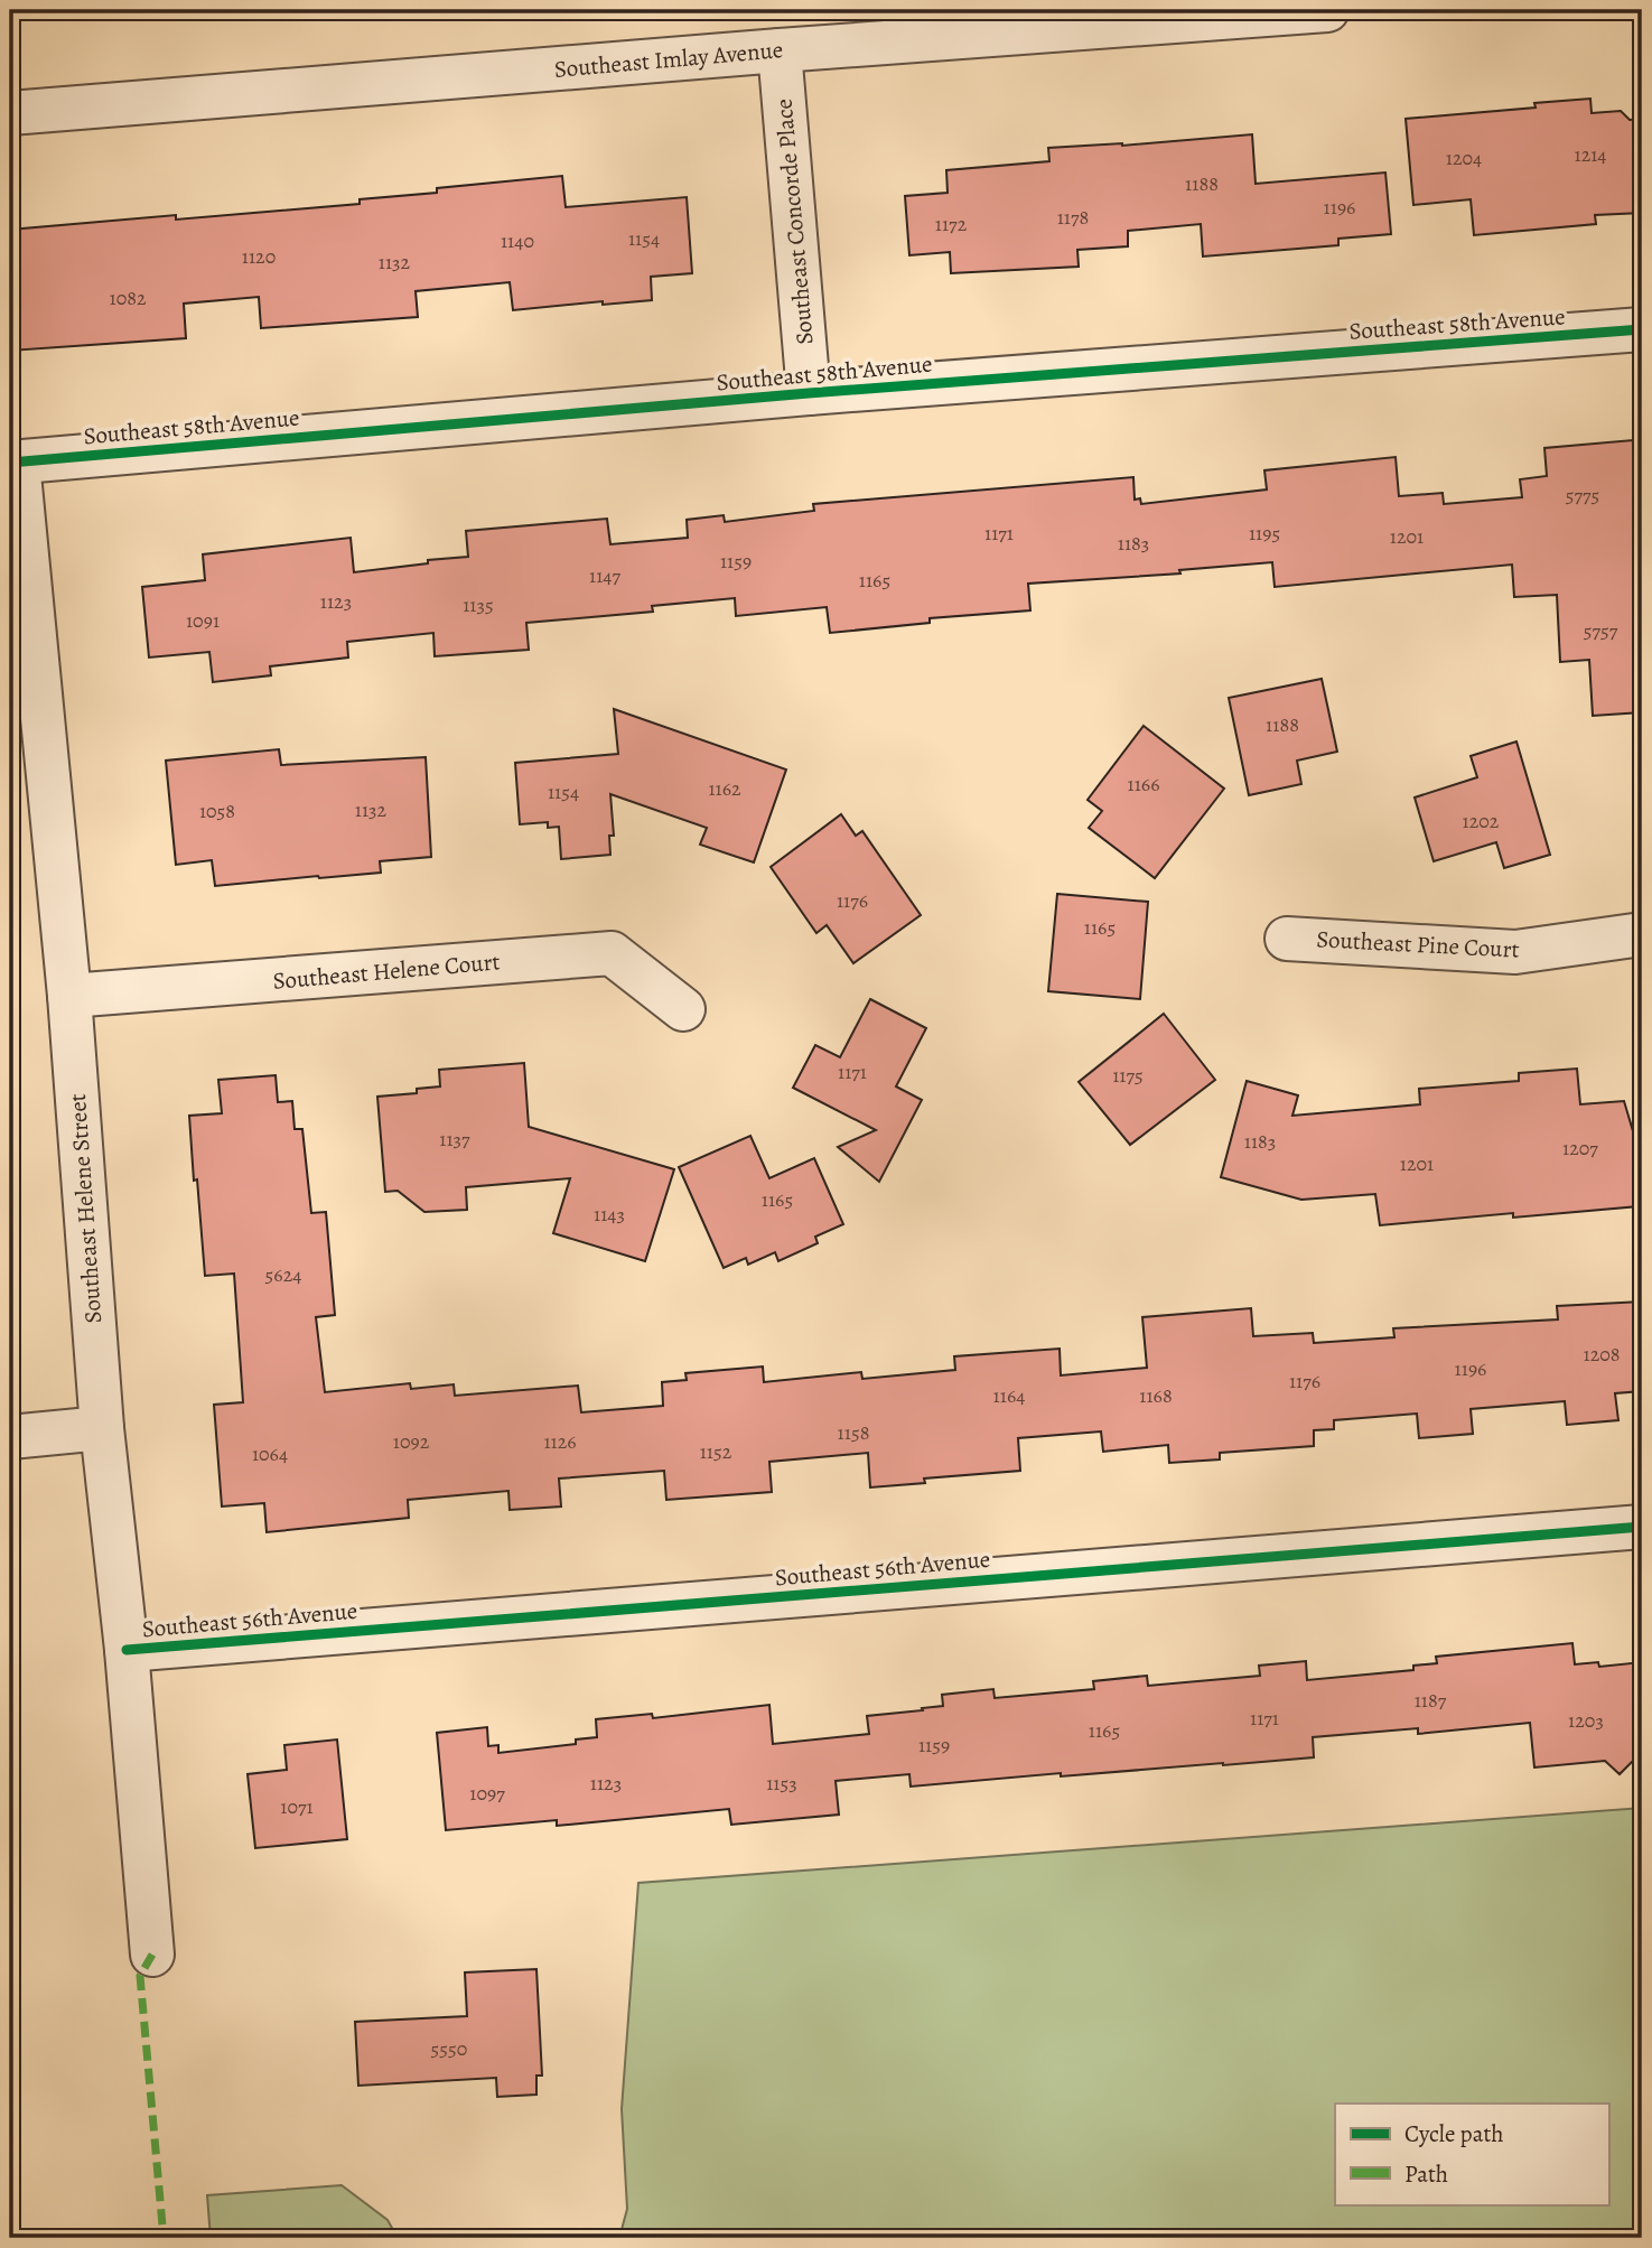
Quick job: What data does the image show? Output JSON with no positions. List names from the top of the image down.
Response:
{
  "streets": {
    "street": [
      "Southeast Imlay Avenue",
      "Southeast Concorde Place",
      "Southeast 58th Avenue",
      "Southeast Pine Court",
      "Southeast Helene Court",
      "Southeast Helene Street",
      "Southeast 56th Avenue"
    ]
  },
  "crossings": [
    ["Southeast Imlay Avenue", "Southeast Concorde Place"],
    ["Southeast Concorde Place", "Southeast 58th Avenue"],
    ["Southeast 58th Avenue", "Southeast Helene Street"],
    ["Southeast Helene Court", "Southeast Helene Street"],
    ["Southeast Helene Street", "Southeast 56th Avenue"]
  ],
  "house_numbers": [
    "1214",
    "1204",
    "1188",
    "1196",
    "1178",
    "1172",
    "1154",
    "1140",
    "1120",
    "1132",
    "1082",
    "5775",
    "1171",
    "1195",
    "1201",
    "1183",
    "1159",
    "1147",
    "1165",
    "1123",
    "1135",
    "1091",
    "5757",
    "1188",
    "1166",
    "1162",
    "1154",
    "1132",
    "1058",
    "1202",
    "1176",
    "1165",
    "1171",
    "1175",
    "1137",
    "1183",
    "1207",
    "1201",
    "1165",
    "1143",
    "5624",
    "1208",
    "1196",
    "1176",
    "1164",
    "1168",
    "1158",
    "1092",
    "1126",
    "1152",
    "1064",
    "1187",
    "1171",
    "1203",
    "1165",
    "1159",
    "1123",
    "1153",
    "1097",
    "1071",
    "5550"
  ],
  "legend": ["Cycle path", "Path"]
}
